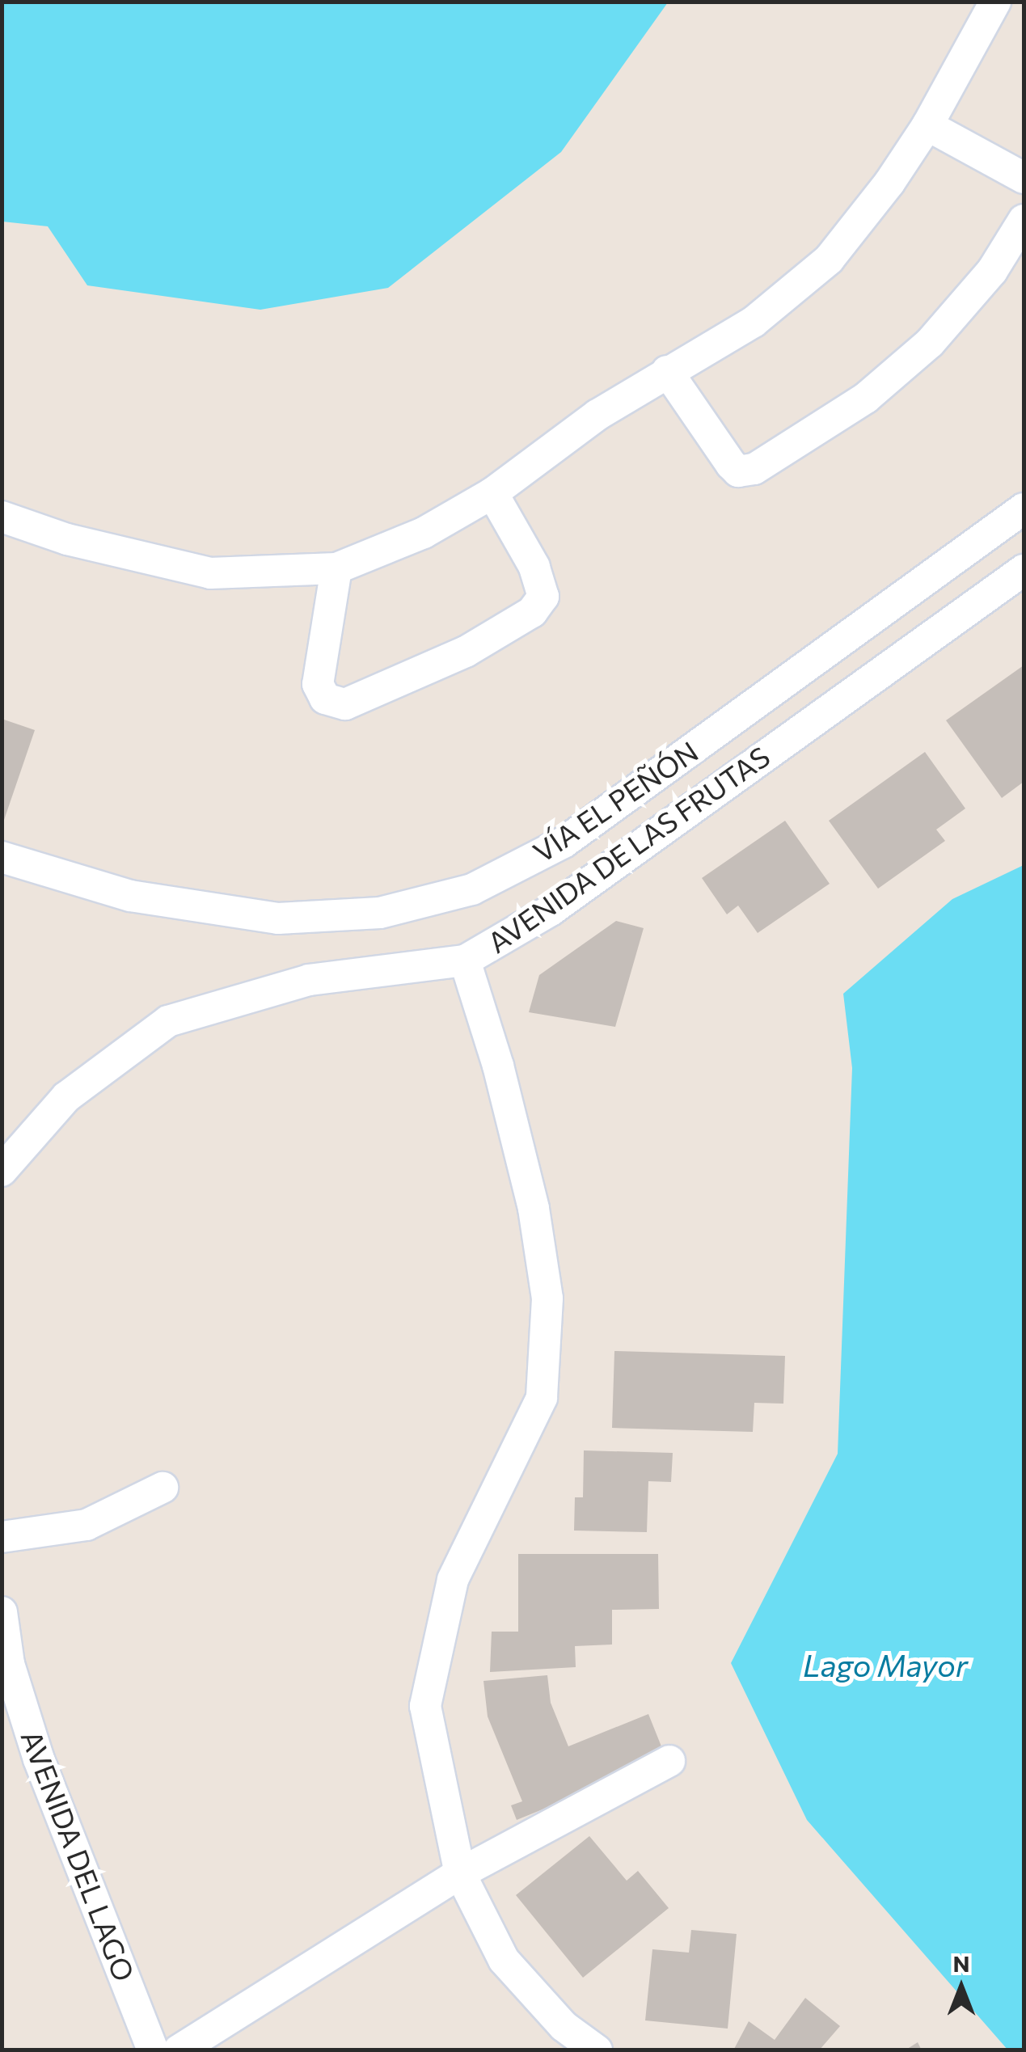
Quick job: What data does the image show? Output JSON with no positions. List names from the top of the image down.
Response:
{
  "streets": {
    "street": ["VÍA EL PEÑÓN", "AVENIDA DE LAS FRUTAS", "AVENIDA DEL LAGO"]
  },
  "water": ["Lago Mayor"],
  "north": "top"
}
